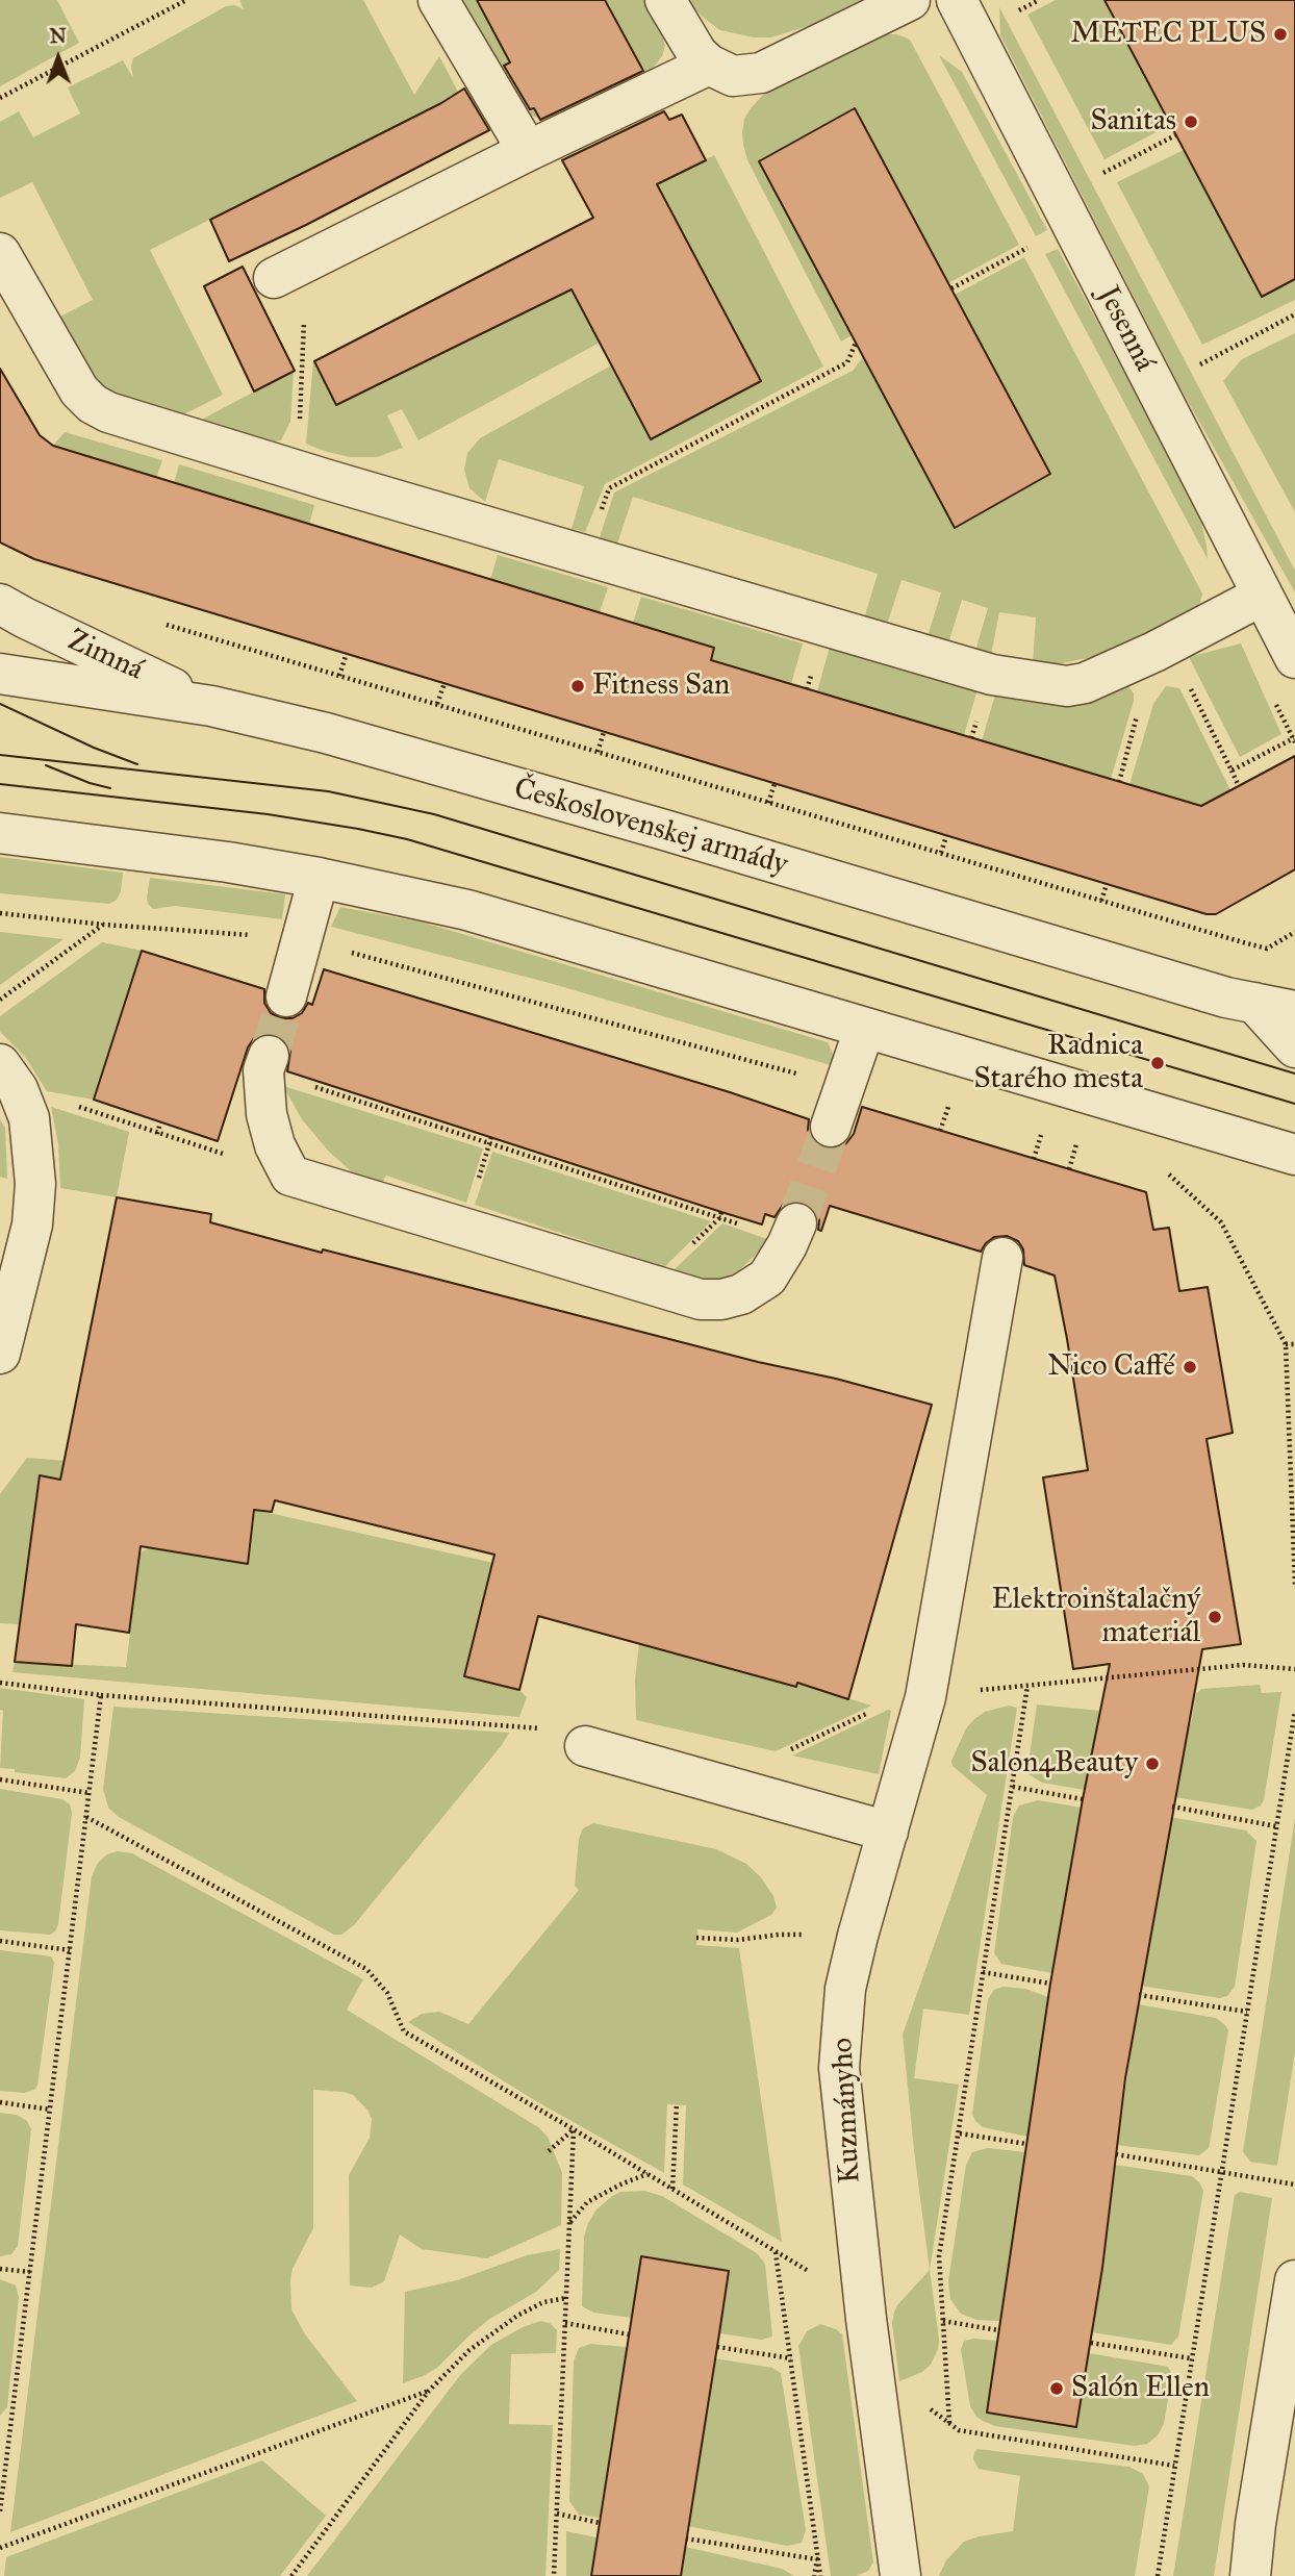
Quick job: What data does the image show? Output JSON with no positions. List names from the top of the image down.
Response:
{
  "streets": {
    "street": [
      "Jesenná",
      "Zimná",
      "Československej armády",
      "Kuzmányho"
    ]
  },
  "crossings": [
    ["Zimná", "Československej armády"]
  ],
  "places": [
    "METEC PLUS",
    "Sanitas",
    "Fitness San",
    "Radnica Starého mesta",
    "Nico Caffé",
    "Elektroinštalačný materiál",
    "Salon4Beauty",
    "Salón Ellen"
  ],
  "north": "top"
}
